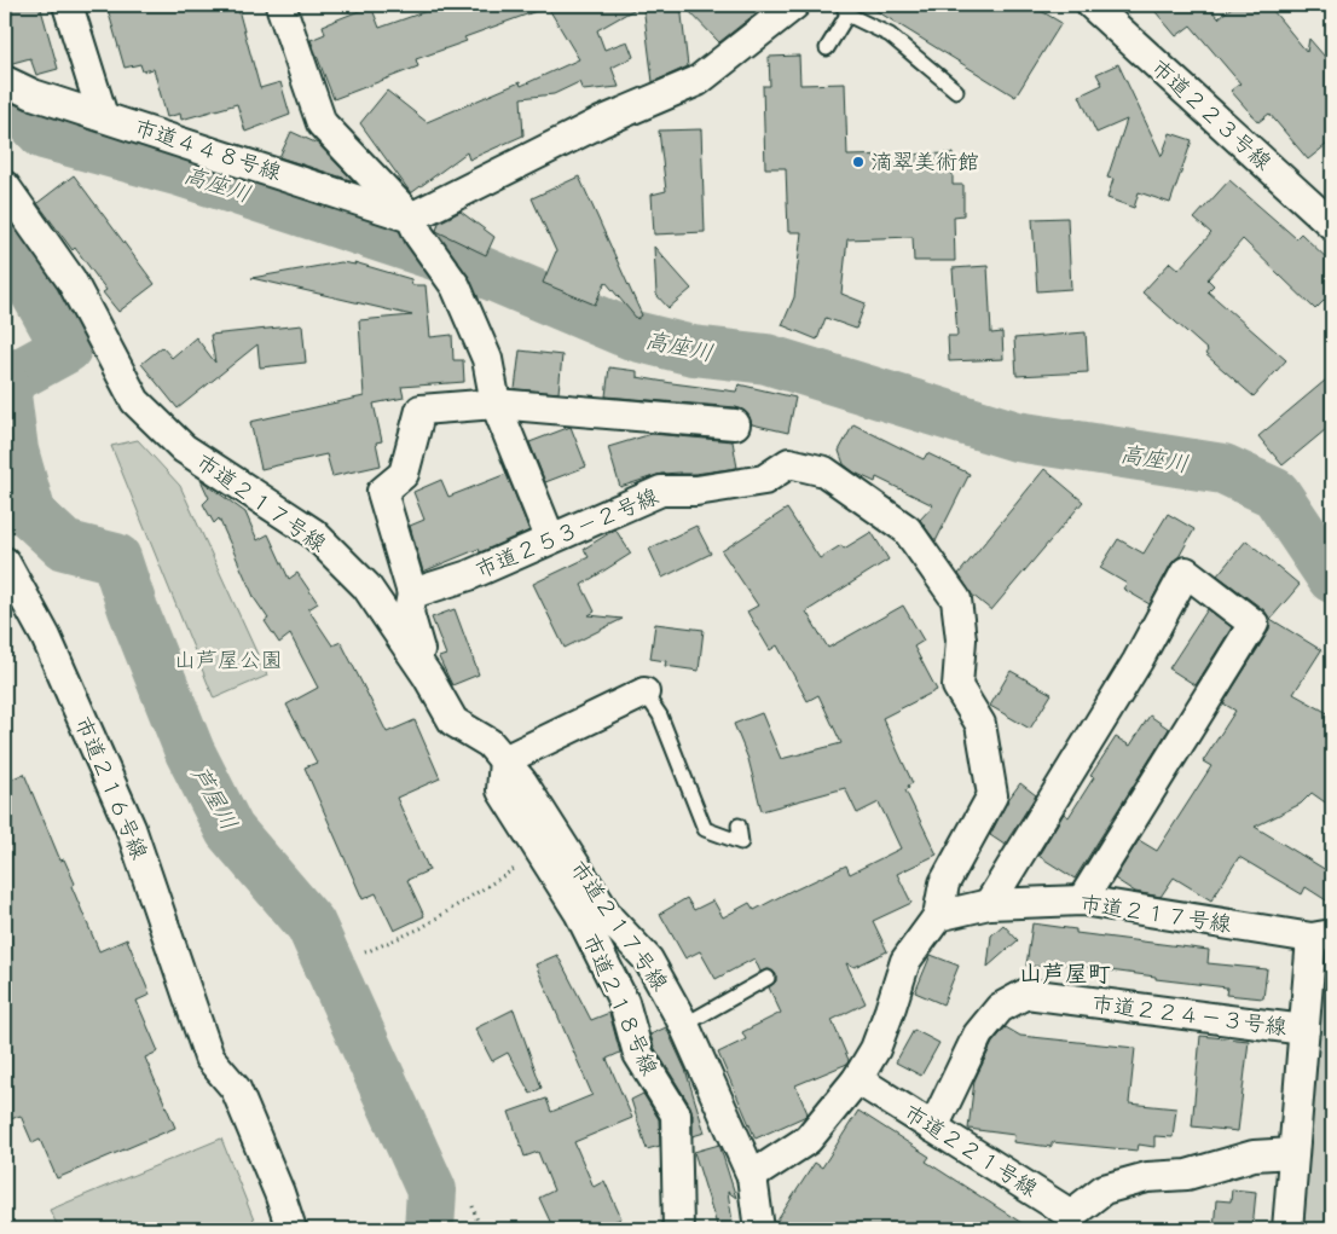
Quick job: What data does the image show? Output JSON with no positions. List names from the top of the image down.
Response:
{
  "streets": {
    "street": [
      "市道２２３号線",
      "市道４４８号線",
      "市道２１７号線",
      "市道２５３－２号線",
      "市道２１６号線",
      "市道２１８号線",
      "市道２２４－３号線",
      "市道２２１号線"
    ]
  },
  "crossings": [
    ["市道２１７号線", "市道２５３－２号線"],
    ["市道２１７号線", "市道２１８号線"],
    ["市道２２４－３号線", "市道２２１号線"]
  ],
  "districts": ["山芦屋町"],
  "water": ["高座川", "芦屋川"],
  "parks": ["山芦屋公園"],
  "places": ["滴翠美術館"]
}
